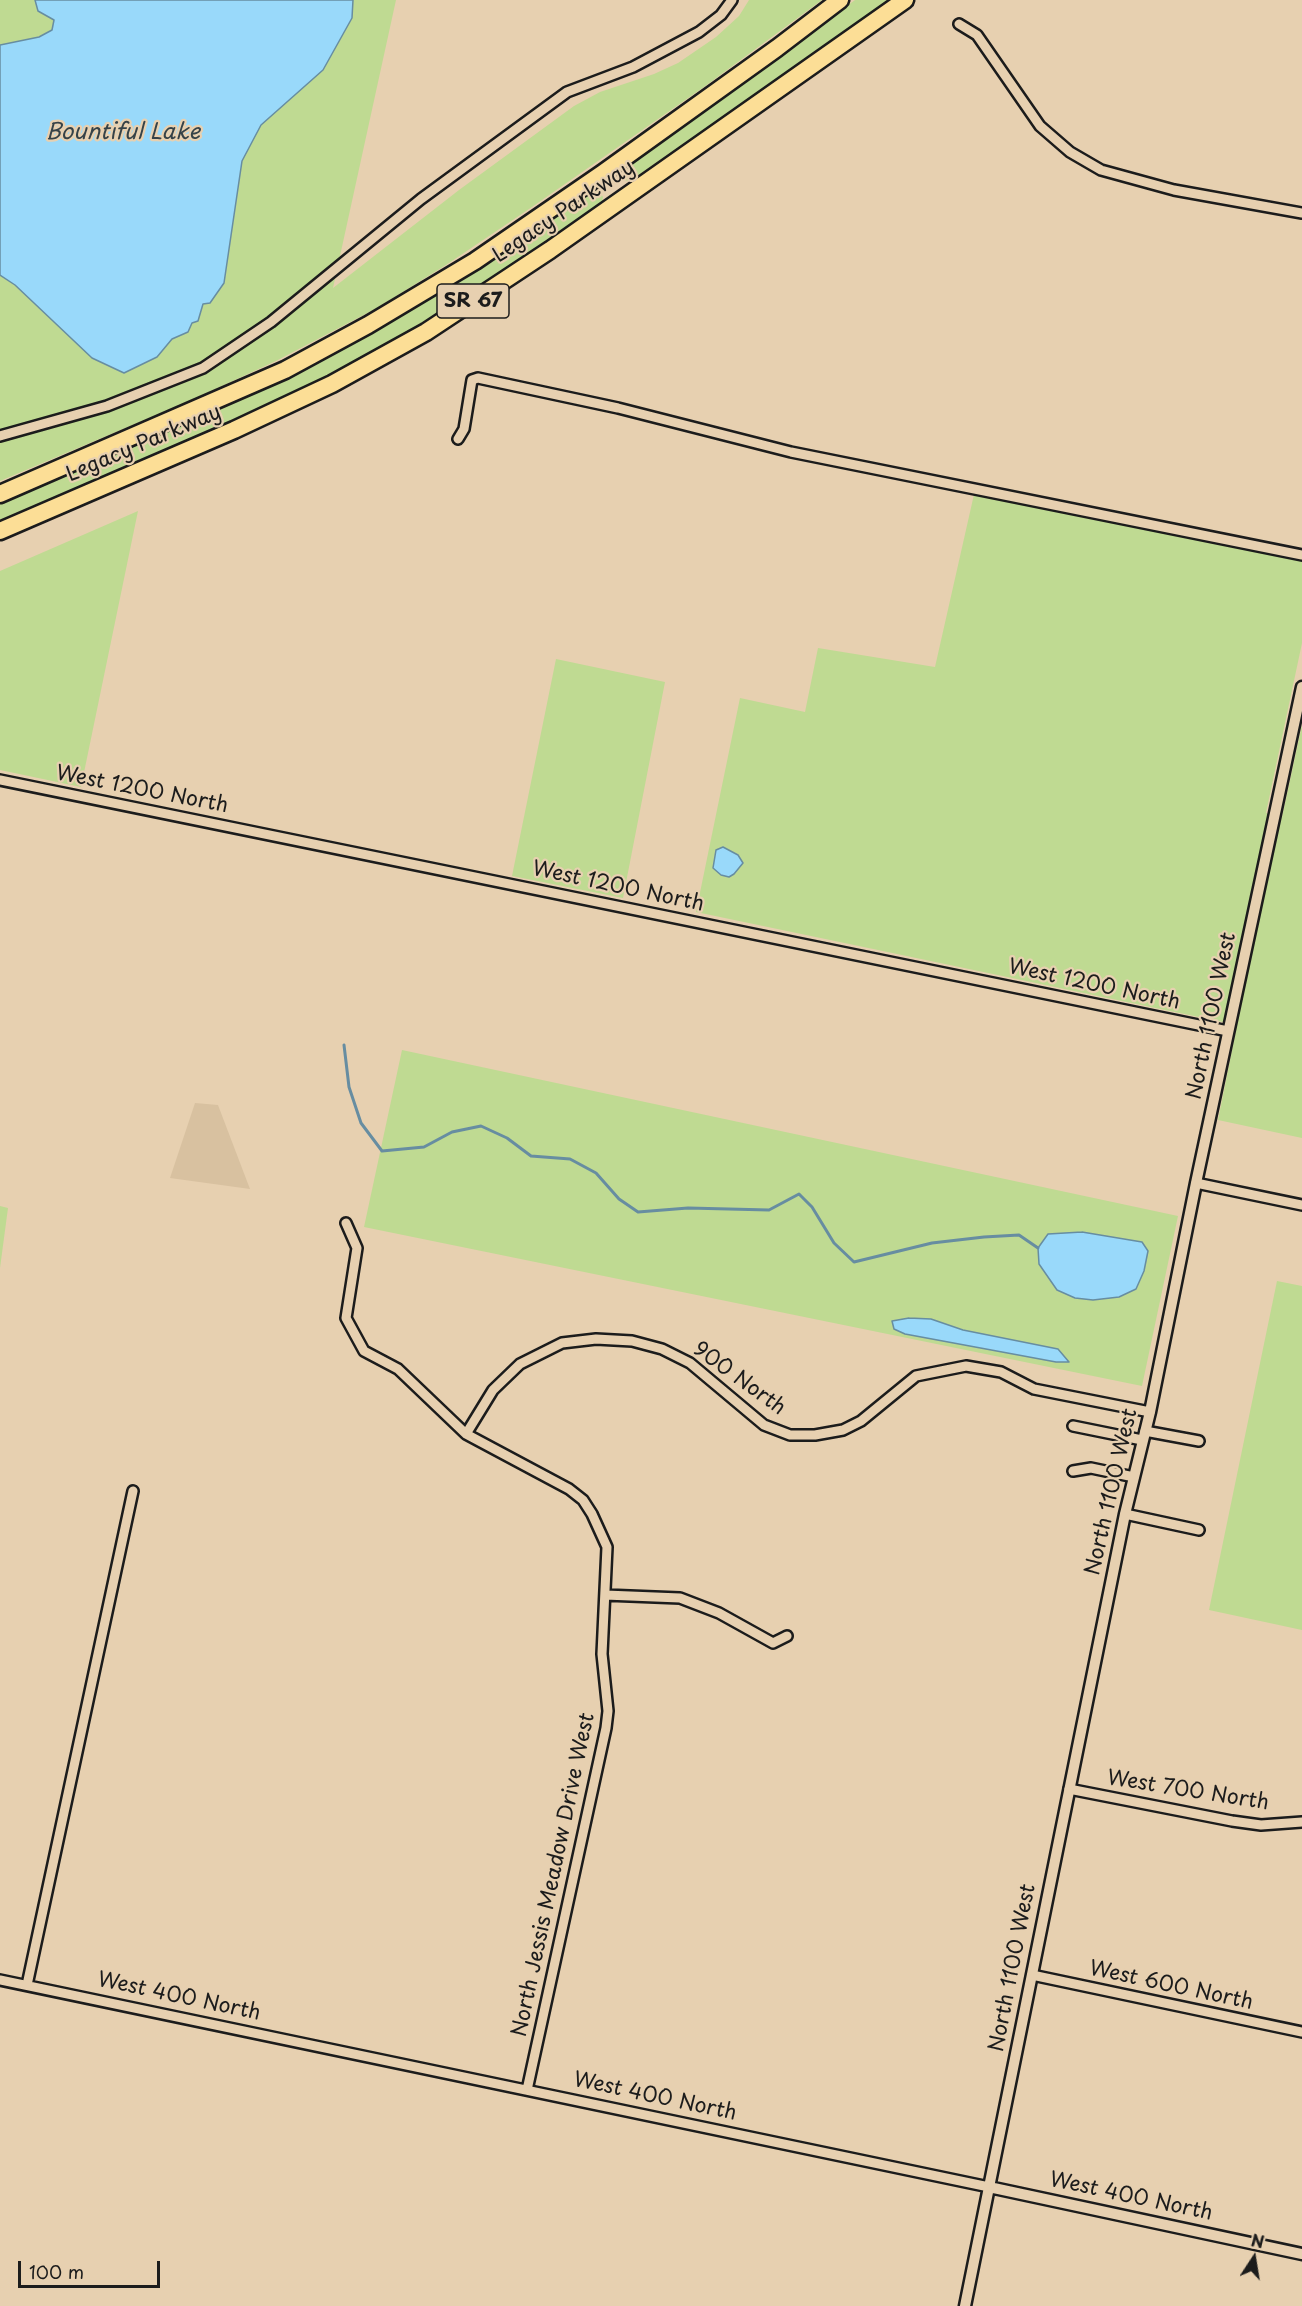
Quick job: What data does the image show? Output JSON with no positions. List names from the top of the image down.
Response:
{
  "streets": {
    "highway": ["Legacy Parkway", "SR 67"],
    "street": [
      "West 1200 North",
      "North 1100 West",
      "900 North",
      "West 700 North",
      "North Jessis Meadow Drive West",
      "West 600 North",
      "West 400 North"
    ]
  },
  "crossings": [
    ["West 1200 North", "North 1100 West"],
    ["North 1100 West", "900 North"],
    ["North 1100 West", "West 700 North"],
    ["North 1100 West", "West 600 North"],
    ["North 1100 West", "West 400 North"],
    ["900 North", "North Jessis Meadow Drive West"],
    ["North Jessis Meadow Drive West", "West 400 North"]
  ],
  "water": ["Bountiful Lake"],
  "scale_bar": "100 m",
  "north": "top"
}
